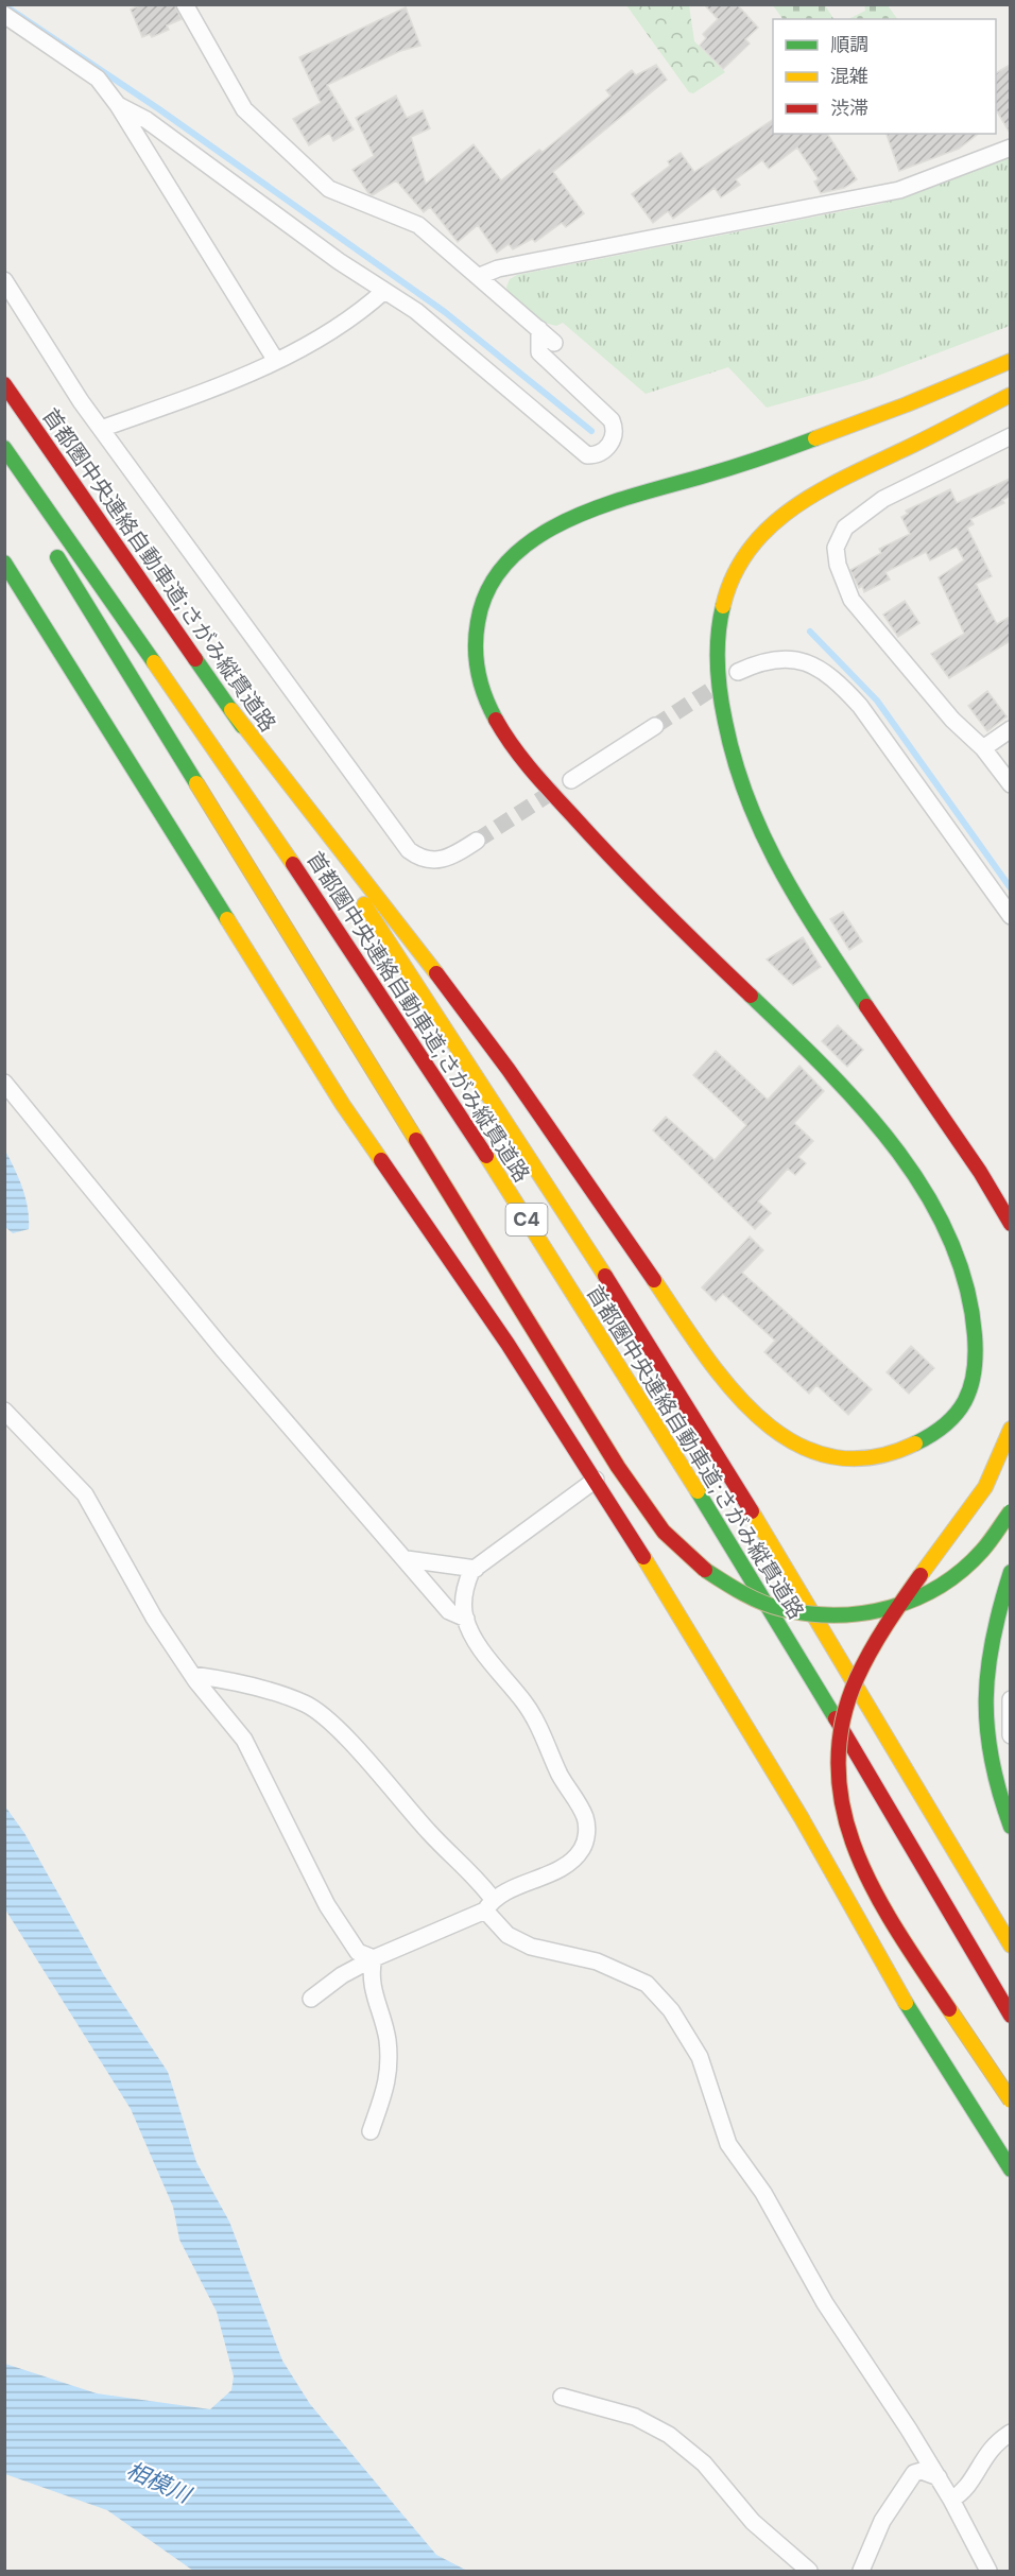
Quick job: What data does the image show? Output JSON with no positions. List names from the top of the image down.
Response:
{
  "streets": {
    "main road": ["首都圏中央連絡自動車道;さがみ縦貫道路", "C4"]
  },
  "water": ["相模川"],
  "legend": ["順調", "混雑", "渋滞"]
}
